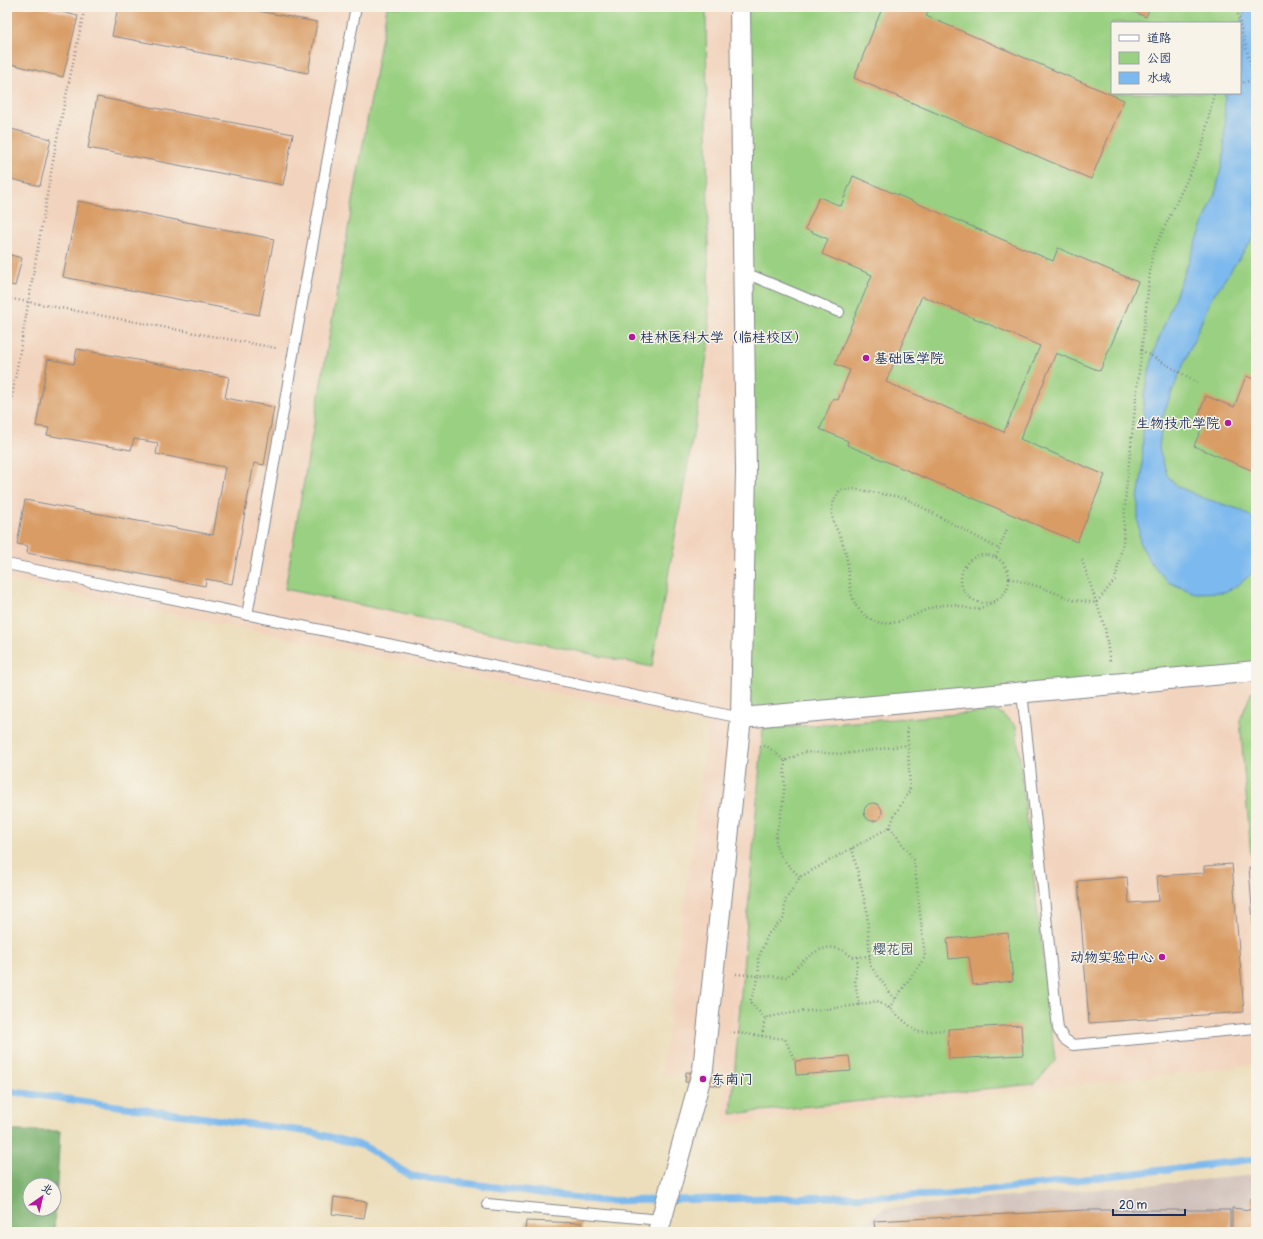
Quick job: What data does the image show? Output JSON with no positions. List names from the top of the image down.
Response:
{
  "parks": ["樱花园"],
  "places": [
    "桂林医科大学（临桂校区）",
    "基础医学院",
    "生物技术学院",
    "动物实验中心",
    "东南门"
  ],
  "legend": ["道路", "公园", "水域"],
  "scale_bar": "20 m",
  "north": "top right"
}
